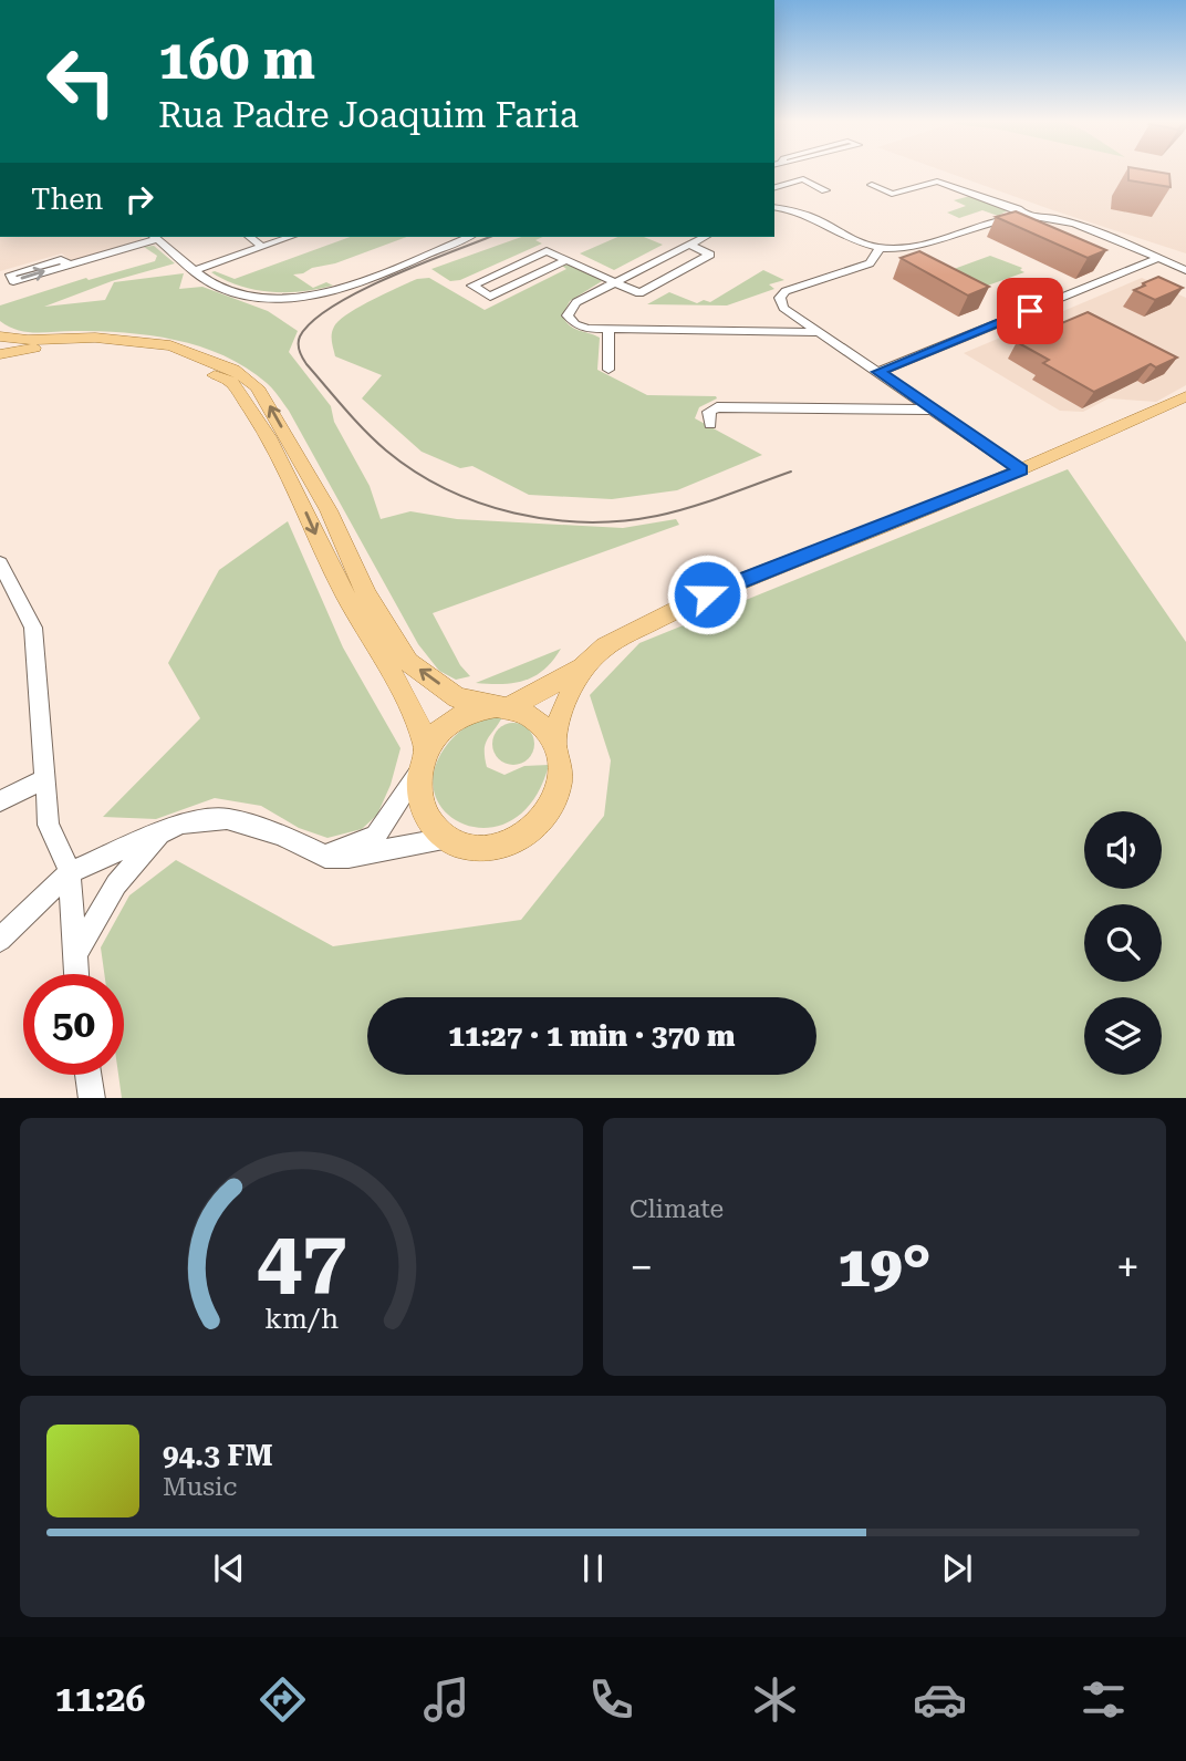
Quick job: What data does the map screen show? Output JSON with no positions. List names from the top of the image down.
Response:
{
  "page": {
    "turn": ["160 m", "Rua Padre Joaquim Faria"],
    "then": "Then",
    "limit": "50",
    "trip": "11:27 · 1 min · 370 m",
    "tile": "Climate",
    "heat": ["−", "19°", "+"],
    "song": ["94.3 FM", "Music"],
    "tabs": "11:26",
    "gauge": ["47", "km/h"]
  }
}
